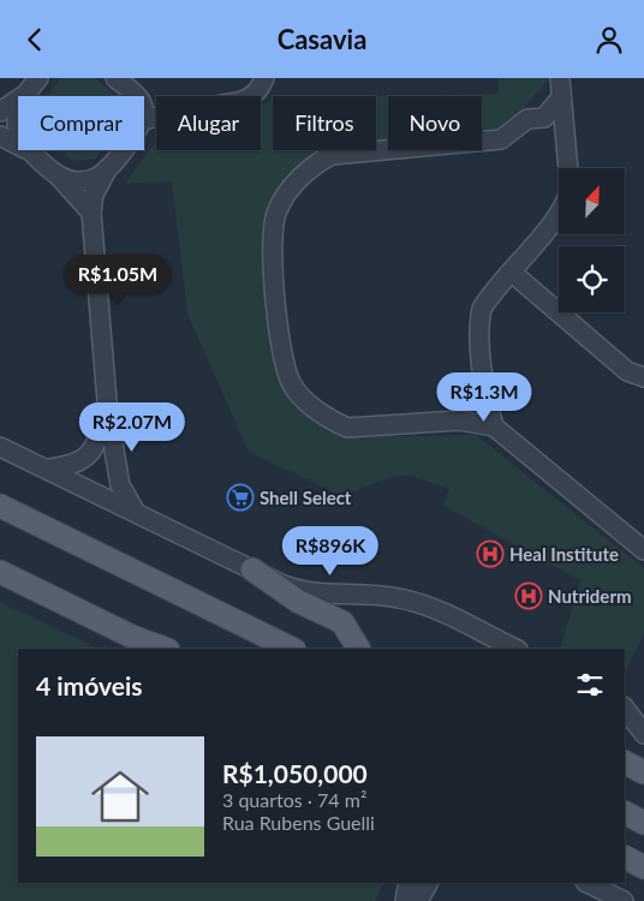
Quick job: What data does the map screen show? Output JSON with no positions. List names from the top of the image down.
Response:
{
  "places": {
    "supermarket": ["Shell Select"],
    "hospital": ["Heal Institute", "Nutriderm"]
  },
  "north": "top right",
  "page": {
    "header": "Casavia",
    "chip": [
      "Comprar",
      "Alugar",
      "Filtros",
      "Novo"
    ],
    "price": [
      "R$1.05M",
      "R$1.3M",
      "R$2.07M",
      "R$896K"
    ],
    "heading": "4 imóveis",
    "list": [
      {
        "name": "R$1,050,000",
        "note": "3 quartos · 74 m² · Rua Rubens Guelli"
      }
    ]
  }
}
